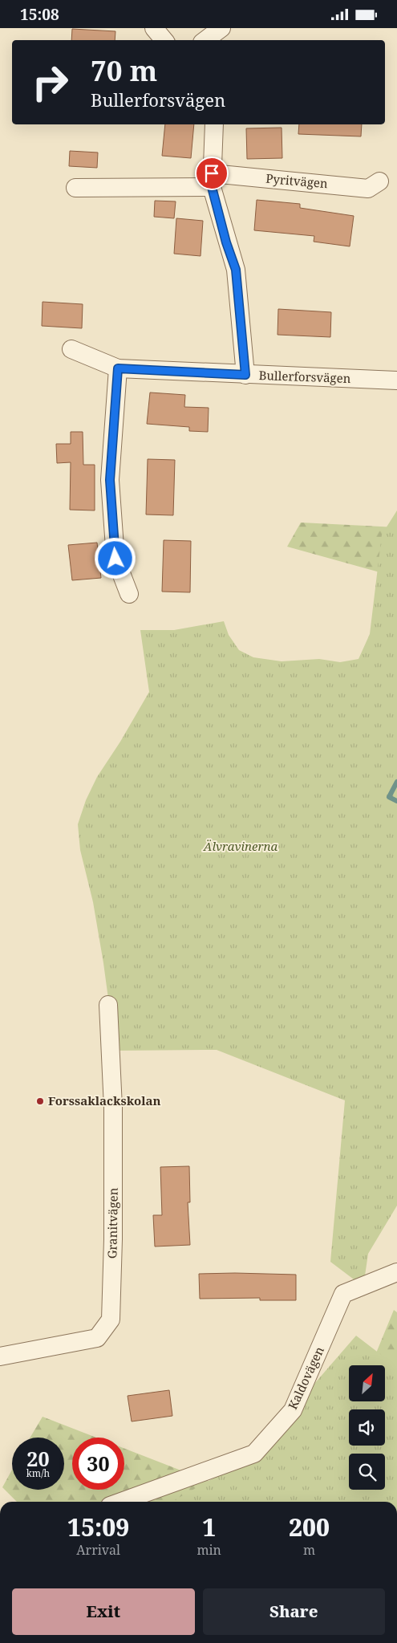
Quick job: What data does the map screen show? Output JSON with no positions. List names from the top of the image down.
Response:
{
  "streets": {
    "street": [
      "Pyritvägen",
      "Bullerforsvägen",
      "Granitvägen",
      "Kaldovägen"
    ]
  },
  "parks": ["Älvravinerna"],
  "places": ["Forssaklackskolan"],
  "north": "top right",
  "page": {
    "status": "15:08",
    "turn": ["70 m", "Bullerforsvägen"],
    "speed": "20 km/h",
    "limit": "30",
    "eta": [
      "15:09",
      "Arrival",
      "1",
      "min",
      "200",
      "m"
    ],
    "buttons": ["Exit", "Share"]
  }
}
